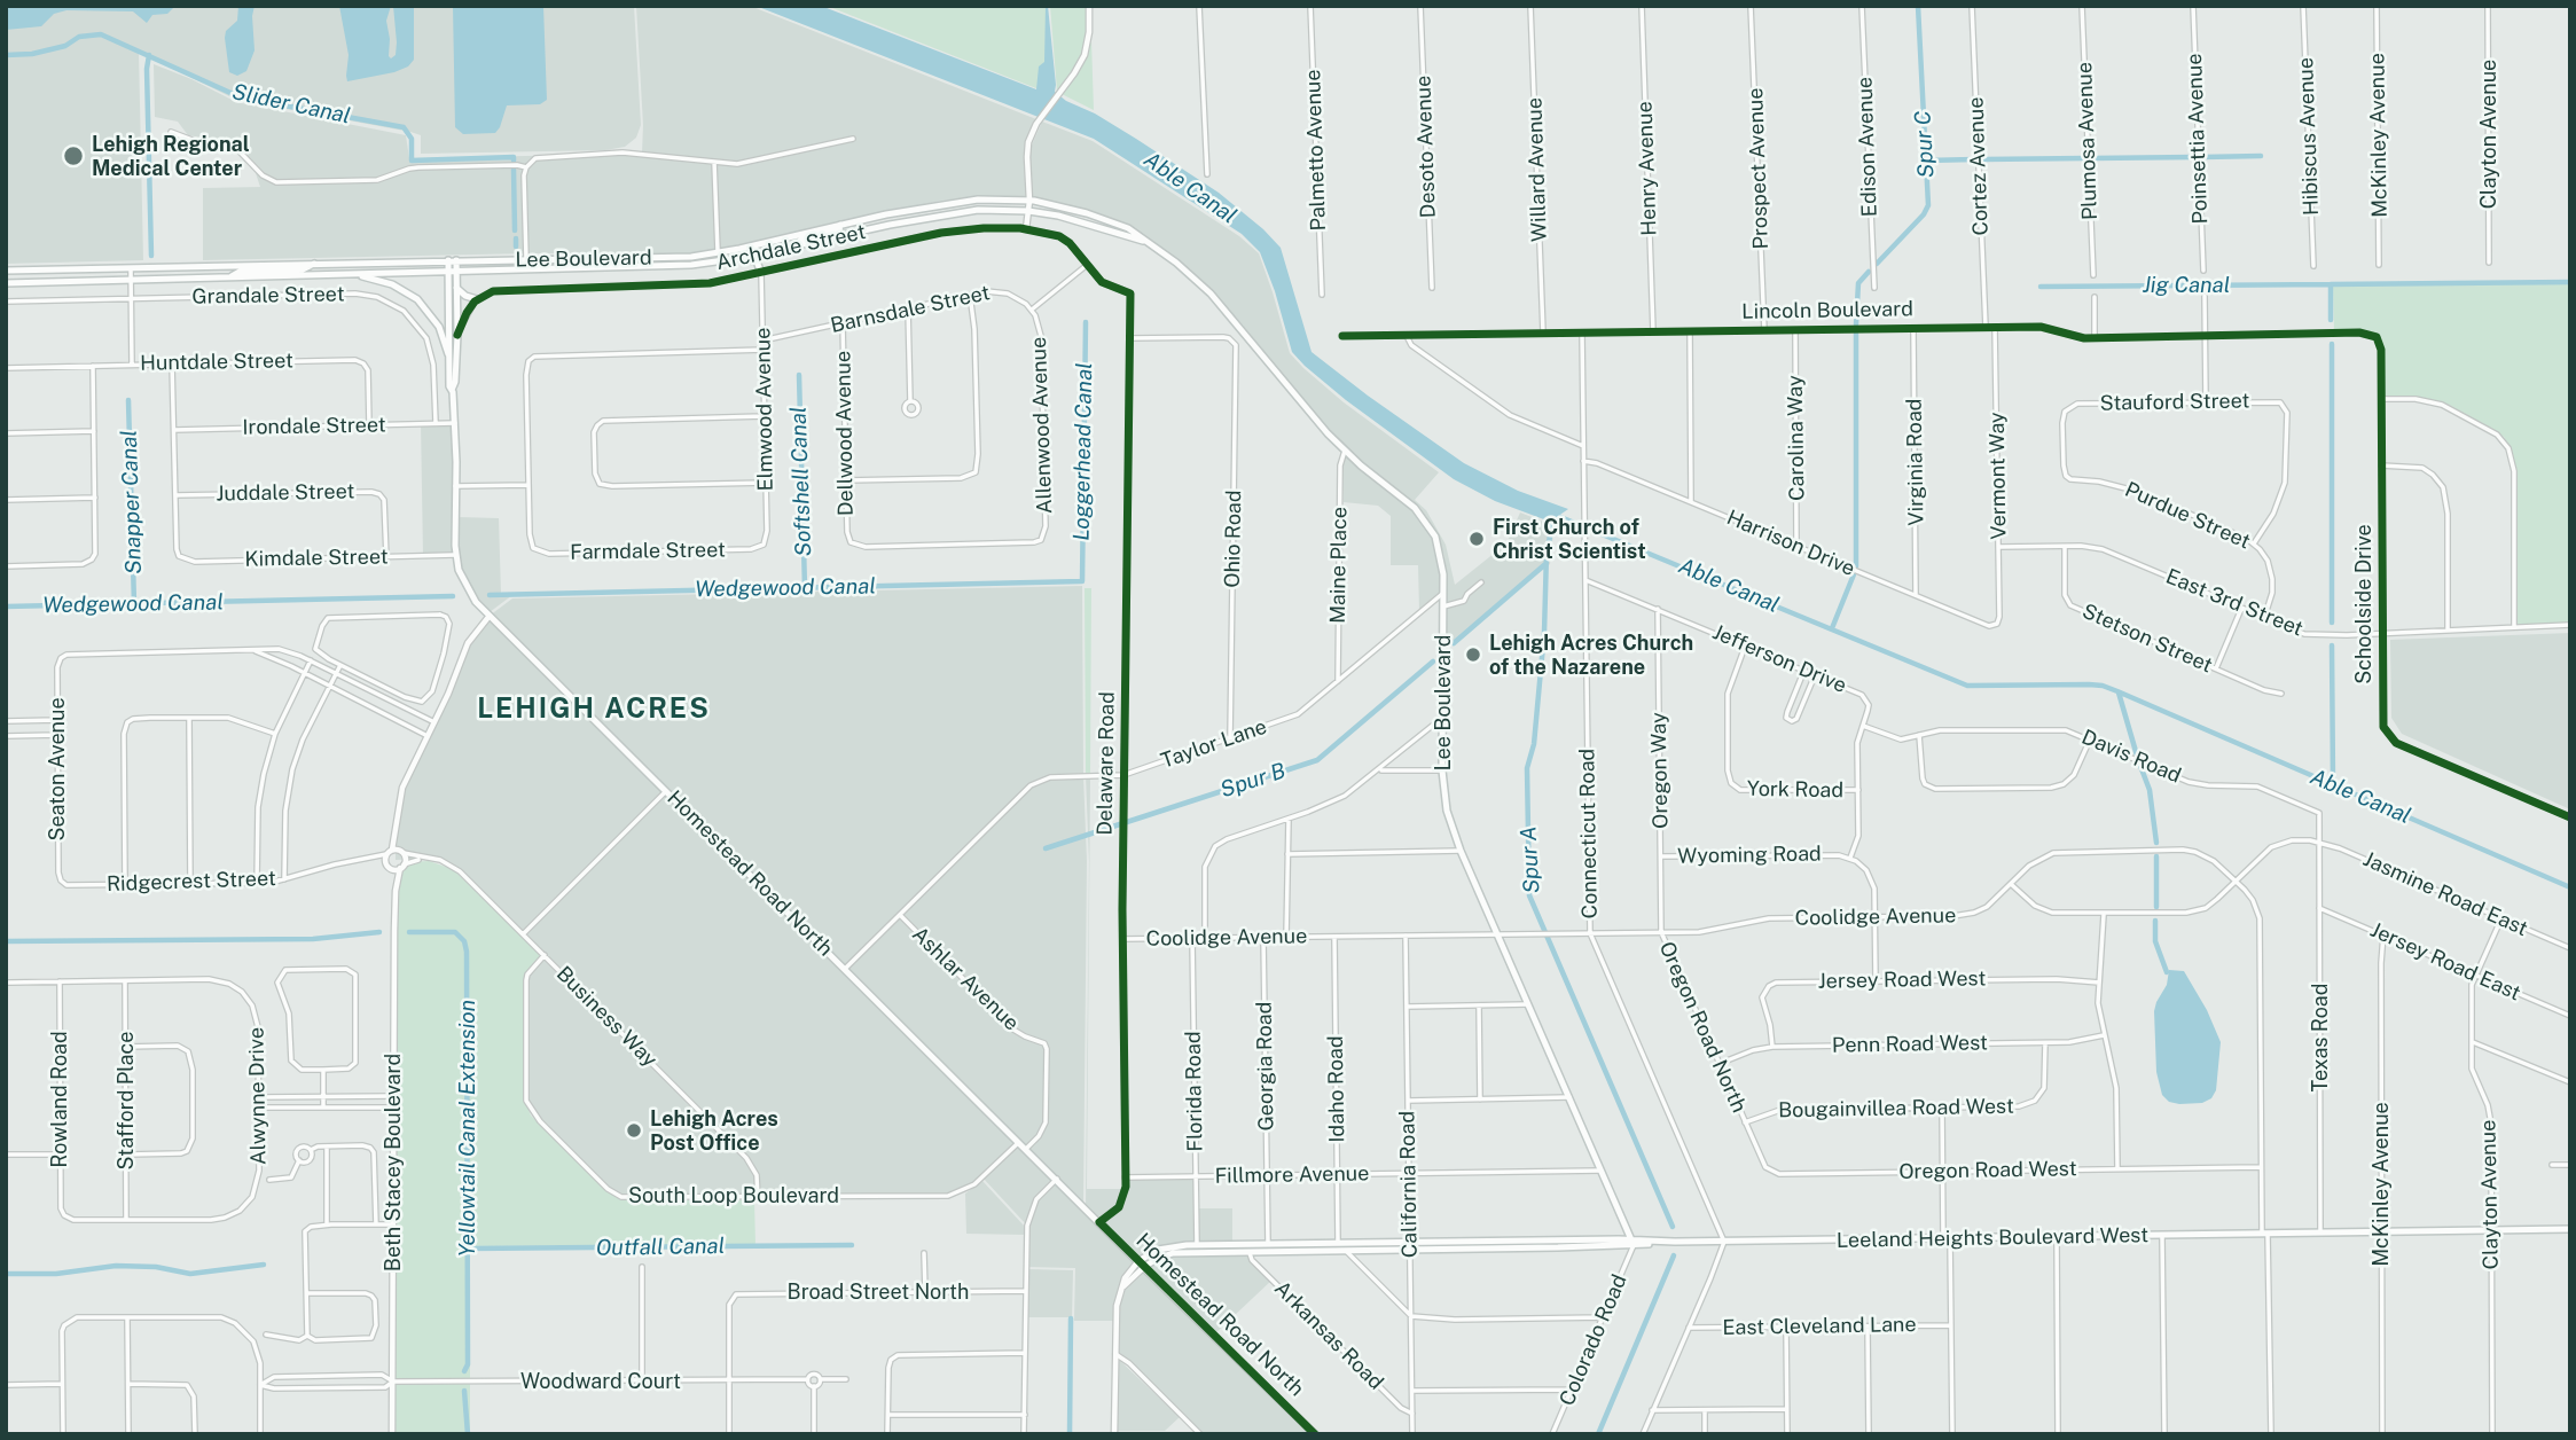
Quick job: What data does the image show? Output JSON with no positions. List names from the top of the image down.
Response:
{
  "streets": {
    "main road": ["Lee Boulevard", "Homestead Road North", "Leeland Heights Boulevard West"],
    "street": [
      "Clayton Avenue",
      "McKinley Avenue",
      "Hibiscus Avenue",
      "Poinsettia Avenue",
      "Plumosa Avenue",
      "Desoto Avenue",
      "Edison Avenue",
      "Palmetto Avenue",
      "Cortez Avenue",
      "Henry Avenue",
      "Prospect Avenue",
      "Willard Avenue",
      "Archdale Street",
      "Grandale Street",
      "Barnsdale Street",
      "Lincoln Boulevard",
      "Huntdale Street",
      "Stauford Street",
      "Elmwood Avenue",
      "Allenwood Avenue",
      "Irondale Street",
      "Dellwood Avenue",
      "Carolina Way",
      "Virginia Road",
      "Vermont Way",
      "Juddale Street",
      "Purdue Street",
      "Ohio Road",
      "Harrison Drive",
      "Farmdale Street",
      "Kimdale Street",
      "Maine Place",
      "East 3rd Street",
      "Schoolside Drive",
      "Stetson Street",
      "Jefferson Drive",
      "Taylor Lane",
      "Davis Road",
      "Delaware Road",
      "Seaton Avenue",
      "Oregon Way",
      "York Road",
      "Connecticut Road",
      "Wyoming Road",
      "Ridgecrest Street",
      "Jasmine Road East",
      "Coolidge Avenue",
      "Jersey Road East",
      "Ashlar Avenue",
      "Jersey Road West",
      "Business Way",
      "Oregon Road North",
      "Texas Road",
      "Penn Road West",
      "Georgia Road",
      "Idaho Road",
      "Florida Road",
      "Alwynne Drive",
      "Rowland Road",
      "Stafford Place",
      "Bougainvillea Road West",
      "Beth Stacey Boulevard",
      "Oregon Road West",
      "Fillmore Avenue",
      "California Road",
      "South Loop Boulevard",
      "Broad Street North",
      "East Cleveland Lane",
      "Arkansas Road",
      "Colorado Road",
      "Woodward Court"
    ]
  },
  "crossings": [
    ["Clayton Avenue", "Jasmine Road East"],
    ["Clayton Avenue", "Jersey Road East"],
    ["Clayton Avenue", "Leeland Heights Boulevard West"],
    ["McKinley Avenue", "Jersey Road East"],
    ["McKinley Avenue", "Leeland Heights Boulevard West"],
    ["Cortez Avenue", "Lincoln Boulevard"],
    ["Henry Avenue", "Lincoln Boulevard"],
    ["Prospect Avenue", "Lincoln Boulevard"],
    ["Willard Avenue", "Lincoln Boulevard"],
    ["Archdale Street", "Elmwood Avenue"],
    ["Archdale Street", "Delaware Road"],
    ["Lee Boulevard", "Maine Place"],
    ["Lee Boulevard", "Taylor Lane"],
    ["Lee Boulevard", "Homestead Road North"],
    ["Lee Boulevard", "Coolidge Avenue"],
    ["Lee Boulevard", "Fillmore Avenue"],
    ["Lee Boulevard", "Leeland Heights Boulevard West"],
    ["Lee Boulevard", "Colorado Road"],
    ["Grandale Street", "Irondale Street"],
    ["Barnsdale Street", "Elmwood Avenue"],
    ["Barnsdale Street", "Allenwood Avenue"],
    ["Barnsdale Street", "Dellwood Avenue"],
    ["Lincoln Boulevard", "Carolina Way"],
    ["Lincoln Boulevard", "Virginia Road"],
    ["Lincoln Boulevard", "Vermont Way"],
    ["Lincoln Boulevard", "Schoolside Drive"],
    ["Lincoln Boulevard", "Connecticut Road"],
    ["Huntdale Street", "Irondale Street"],
    ["Stauford Street", "Purdue Street"],
    ["Elmwood Avenue", "Farmdale Street"],
    ["Allenwood Avenue", "Dellwood Avenue"],
    ["Irondale Street", "Homestead Road North"],
    ["Carolina Way", "Harrison Drive"],
    ["Virginia Road", "Harrison Drive"],
    ["Vermont Way", "Harrison Drive"],
    ["Vermont Way", "East 3rd Street"],
    ["Juddale Street", "Kimdale Street"],
    ["Purdue Street", "East 3rd Street"],
    ["Ohio Road", "Taylor Lane"],
    ["Ohio Road", "Delaware Road"],
    ["Harrison Drive", "Connecticut Road"],
    ["Kimdale Street", "Homestead Road North"],
    ["Maine Place", "Taylor Lane"],
    ["East 3rd Street", "Schoolside Drive"],
    ["East 3rd Street", "Stetson Street"],
    ["Jefferson Drive", "Davis Road"],
    ["Jefferson Drive", "Oregon Way"],
    ["Jefferson Drive", "York Road"],
    ["Jefferson Drive", "Connecticut Road"],
    ["Jefferson Drive", "Wyoming Road"],
    ["Taylor Lane", "Delaware Road"],
    ["Taylor Lane", "Ashlar Avenue"],
    ["Davis Road", "Jasmine Road East"],
    ["Davis Road", "Texas Road"],
    ["Delaware Road", "Homestead Road North"],
    ["Delaware Road", "Coolidge Avenue"],
    ["Delaware Road", "Fillmore Avenue"],
    ["Seaton Avenue", "Ridgecrest Street"],
    ["Oregon Way", "Wyoming Road"],
    ["Oregon Way", "Coolidge Avenue"],
    ["Oregon Way", "Oregon Road North"],
    ["Connecticut Road", "Coolidge Avenue"],
    ["Connecticut Road", "Leeland Heights Boulevard West"],
    ["Wyoming Road", "Coolidge Avenue"],
    ["Wyoming Road", "Jersey Road West"],
    ["Homestead Road North", "Ashlar Avenue"],
    ["Homestead Road North", "South Loop Boulevard"],
    ["Homestead Road North", "Leeland Heights Boulevard West"],
    ["Ridgecrest Street", "Business Way"],
    ["Ridgecrest Street", "Beth Stacey Boulevard"],
    ["Jasmine Road East", "Coolidge Avenue"],
    ["Jasmine Road East", "Texas Road"],
    ["Coolidge Avenue", "Oregon Road North"],
    ["Coolidge Avenue", "Georgia Road"],
    ["Coolidge Avenue", "Idaho Road"],
    ["Coolidge Avenue", "Florida Road"],
    ["Coolidge Avenue", "Oregon Road West"],
    ["Coolidge Avenue", "California Road"],
    ["Coolidge Avenue", "Leeland Heights Boulevard West"],
    ["Jersey Road East", "Texas Road"],
    ["Jersey Road West", "Penn Road West"],
    ["Business Way", "Beth Stacey Boulevard"],
    ["Business Way", "South Loop Boulevard"],
    ["Oregon Road North", "Penn Road West"],
    ["Oregon Road North", "Bougainvillea Road West"],
    ["Oregon Road North", "Oregon Road West"],
    ["Texas Road", "Leeland Heights Boulevard West"],
    ["Penn Road West", "Bougainvillea Road West"],
    ["Georgia Road", "Fillmore Avenue"],
    ["Georgia Road", "Leeland Heights Boulevard West"],
    ["Idaho Road", "Fillmore Avenue"],
    ["Idaho Road", "Leeland Heights Boulevard West"],
    ["Florida Road", "Fillmore Avenue"],
    ["Florida Road", "Leeland Heights Boulevard West"],
    ["Alwynne Drive", "Rowland Road"],
    ["Alwynne Drive", "Stafford Place"],
    ["Bougainvillea Road West", "Oregon Road West"],
    ["Beth Stacey Boulevard", "Woodward Court"],
    ["Fillmore Avenue", "California Road"],
    ["California Road", "Leeland Heights Boulevard West"],
    ["California Road", "Arkansas Road"],
    ["Leeland Heights Boulevard West", "Arkansas Road"],
    ["Leeland Heights Boulevard West", "Colorado Road"],
    ["Broad Street North", "Woodward Court"]
  ],
  "districts": ["LEHIGH ACRES"],
  "water": [
    "Slider Canal",
    "Spur C",
    "Able Canal",
    "Jig Canal",
    "Loggerhead Canal",
    "Softshell Canal",
    "Snapper Canal",
    "Wedgewood Canal",
    "Spur B",
    "Spur A",
    "Yellowtail Canal Extension",
    "Outfall Canal"
  ],
  "places": [
    "Lehigh Regional Medical Center",
    "First Church of Christ Scientist",
    "Lehigh Acres Church of the Nazarene",
    "Lehigh Acres Post Office"
  ]
}
